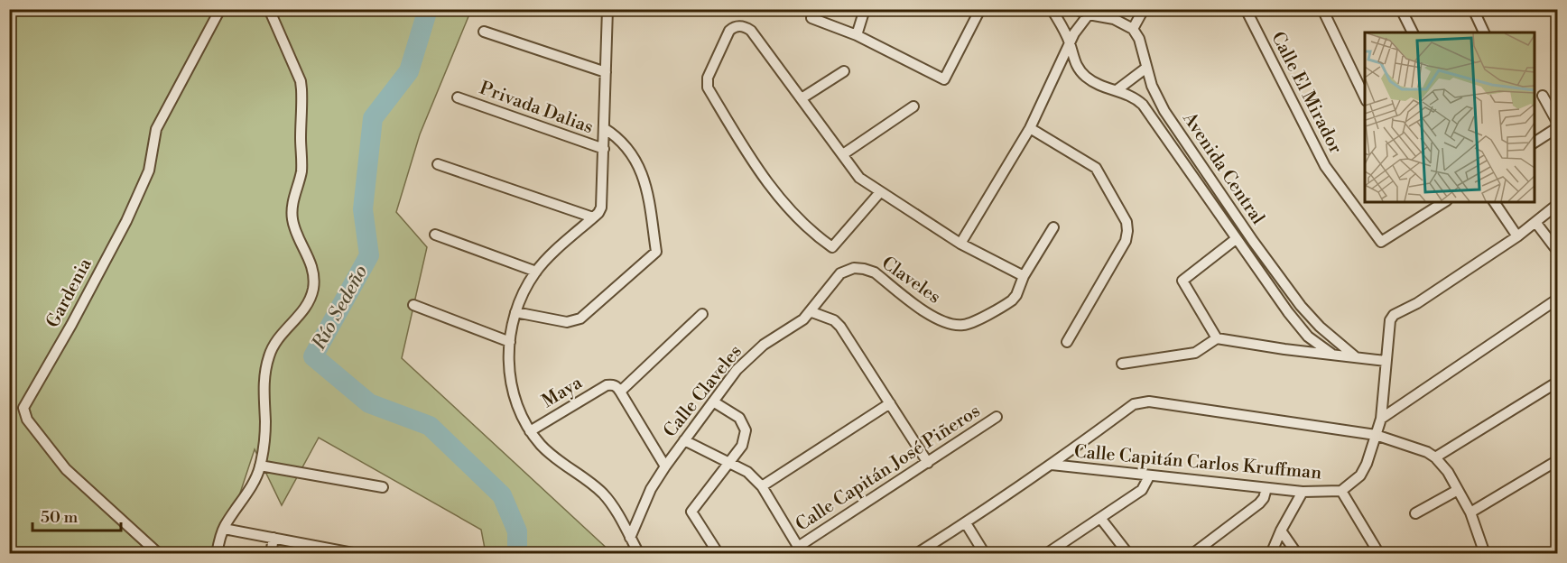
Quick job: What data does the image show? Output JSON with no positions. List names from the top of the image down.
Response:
{
  "streets": {
    "street": [
      "Calle El Mirador",
      "Privada Dalias",
      "Avenida Central",
      "Claveles",
      "Gardenia",
      "Calle Claveles",
      "Maya",
      "Calle Capitán Carlos Kruffman",
      "Calle Capitán José Piñeros"
    ]
  },
  "crossings": [
    ["Claveles", "Calle Claveles"]
  ],
  "water": ["Río Sedeño"],
  "scale_bar": "50 m"
}
